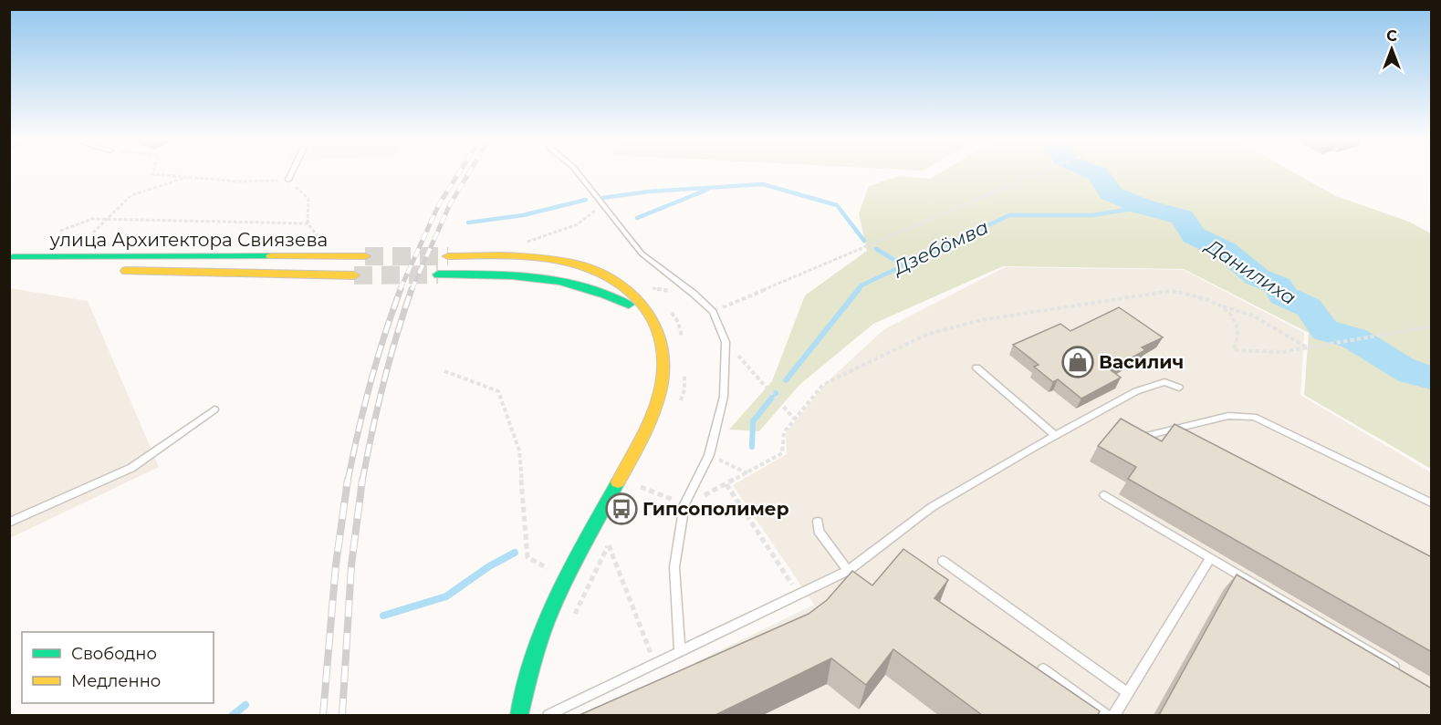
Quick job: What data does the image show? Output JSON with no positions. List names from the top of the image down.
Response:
{
  "streets": {
    "main road": ["улица Архитектора Свиязева"]
  },
  "water": ["Дзебӧмва", "Данилиха"],
  "places": {
    "shop": ["Василич"],
    "bus stop": ["Гипсополимер"]
  },
  "legend": ["Свободно", "Медленно"],
  "north": "top"
}
